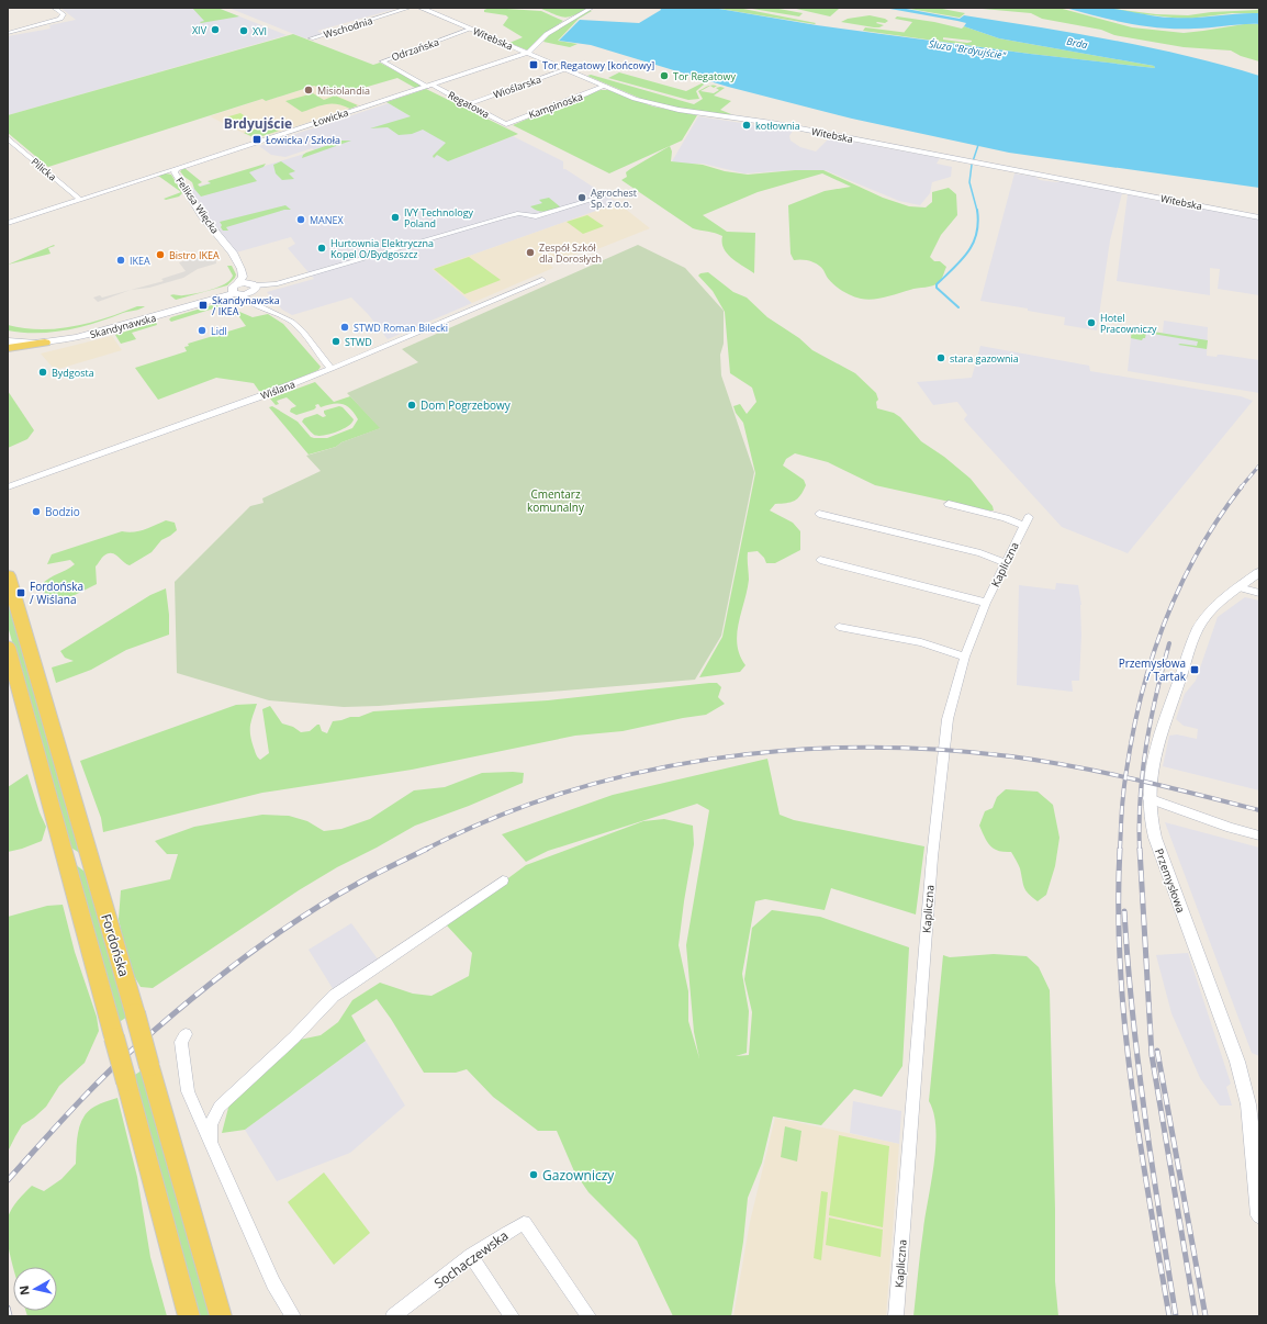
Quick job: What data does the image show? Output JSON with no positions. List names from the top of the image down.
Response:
{
  "streets": {
    "main road": ["Fordońska"],
    "street": [
      "Wschodnia",
      "Witebska",
      "Odrzańska",
      "Wioślarska",
      "Regatowa",
      "Kampinoska",
      "Łowicka",
      "Pilicka",
      "Feliksa Więcka",
      "Skandynawska",
      "Wiślana",
      "Kapliczna",
      "Przemysłowa",
      "Sochaczewska"
    ]
  },
  "crossings": [
    ["Witebska", "Odrzańska"],
    ["Witebska", "Wioślarska"],
    ["Witebska", "Kampinoska"],
    ["Witebska", "Łowicka"],
    ["Odrzańska", "Regatowa"],
    ["Odrzańska", "Łowicka"],
    ["Wioślarska", "Regatowa"],
    ["Regatowa", "Kampinoska"],
    ["Regatowa", "Łowicka"],
    ["Łowicka", "Pilicka"],
    ["Łowicka", "Feliksa Więcka"],
    ["Feliksa Więcka", "Skandynawska"]
  ],
  "districts": ["Brdyujście"],
  "water": ["Brda", "Śluza \"Brdyujście\""],
  "parks": ["Cmentarz komunalny"],
  "places": {
    "other": [
      "XIV",
      "XVI",
      "Tor Regatowy",
      "Misiolandia",
      "kotłownia",
      "Agrochest Sp. z o.o.",
      "IVY Technology Poland",
      "MANEX",
      "Hurtownia Elektryczna Kopel O/Bydgoszcz",
      "Zespół Szkół dla Dorosłych",
      "Bistro IKEA",
      "IKEA",
      "Hotel Pracowniczy",
      "STWD Roman Bilecki",
      "Lidl",
      "STWD",
      "stara gazownia",
      "Bydgosta",
      "Dom Pogrzebowy",
      "Bodzio",
      "Gazowniczy"
    ],
    "transit": [
      "Tor Regatowy [końcowy]",
      "Łowicka / Szkoła",
      "Skandynawska / IKEA",
      "Fordońska / Wiślana",
      "Przemysłowa / Tartak"
    ]
  },
  "north": "left"
}
